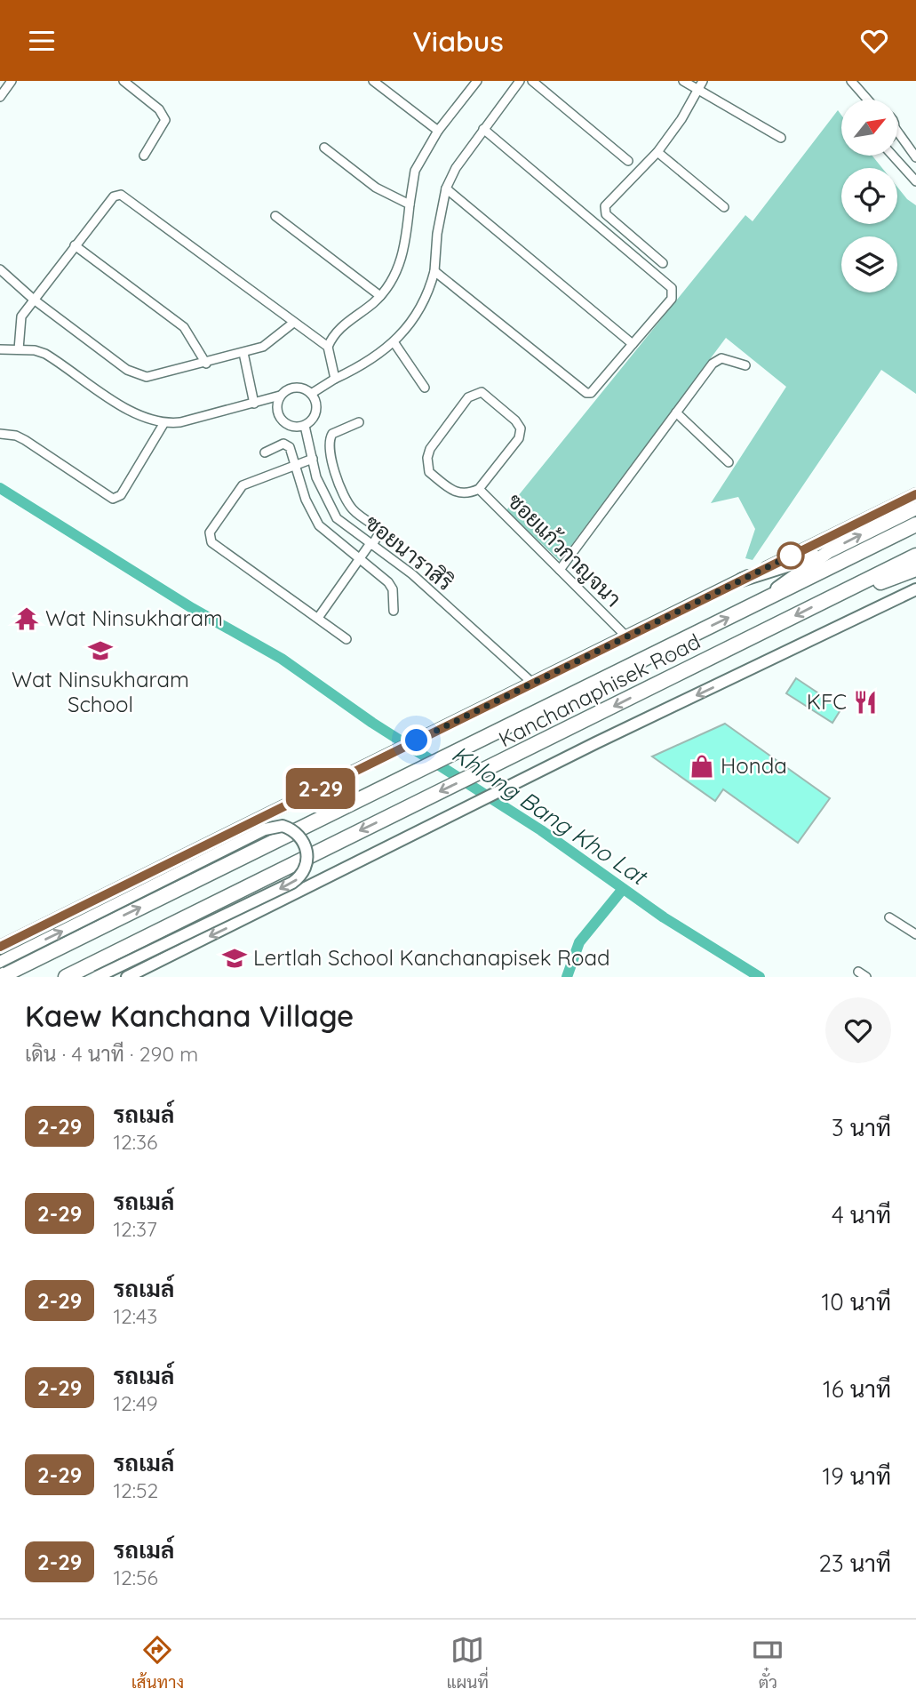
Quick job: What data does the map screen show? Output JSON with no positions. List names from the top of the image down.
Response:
{
  "streets": {
    "highway": ["Kanchanaphisek Road"],
    "street": ["ซอยแก้วกาญจนา", "ซอยนาราสิริ"]
  },
  "water": ["Khlong Bang Kho Lat"],
  "places": {
    "temple": ["Wat Ninsukharam"],
    "school or university": ["Wat Ninsukharam School", "Lertlah School Kanchanapisek Road"],
    "restaurant": ["KFC"],
    "shop": ["Honda"]
  },
  "lines": ["bus line 2-29"],
  "north": "top right",
  "page": {
    "header": "Viabus",
    "on_map": "2-29",
    "heading": ["Kaew Kanchana Village", "เดิน · 4 นาที · 290 m"],
    "list": [
      {
        "mark": "2-29",
        "name": "รถเมล์",
        "note": "12:36",
        "value": "3 นาที"
      },
      {
        "mark": "2-29",
        "name": "รถเมล์",
        "note": "12:37",
        "value": "4 นาที"
      },
      {
        "mark": "2-29",
        "name": "รถเมล์",
        "note": "12:43",
        "value": "10 นาที"
      },
      {
        "mark": "2-29",
        "name": "รถเมล์",
        "note": "12:49",
        "value": "16 นาที"
      },
      {
        "mark": "2-29",
        "name": "รถเมล์",
        "note": "12:52",
        "value": "19 นาที"
      },
      {
        "mark": "2-29",
        "name": "รถเมล์",
        "note": "12:56",
        "value": "23 นาที"
      }
    ],
    "tabs": ["เส้นทาง", "แผนที่", "ตั๋ว"]
  }
}
